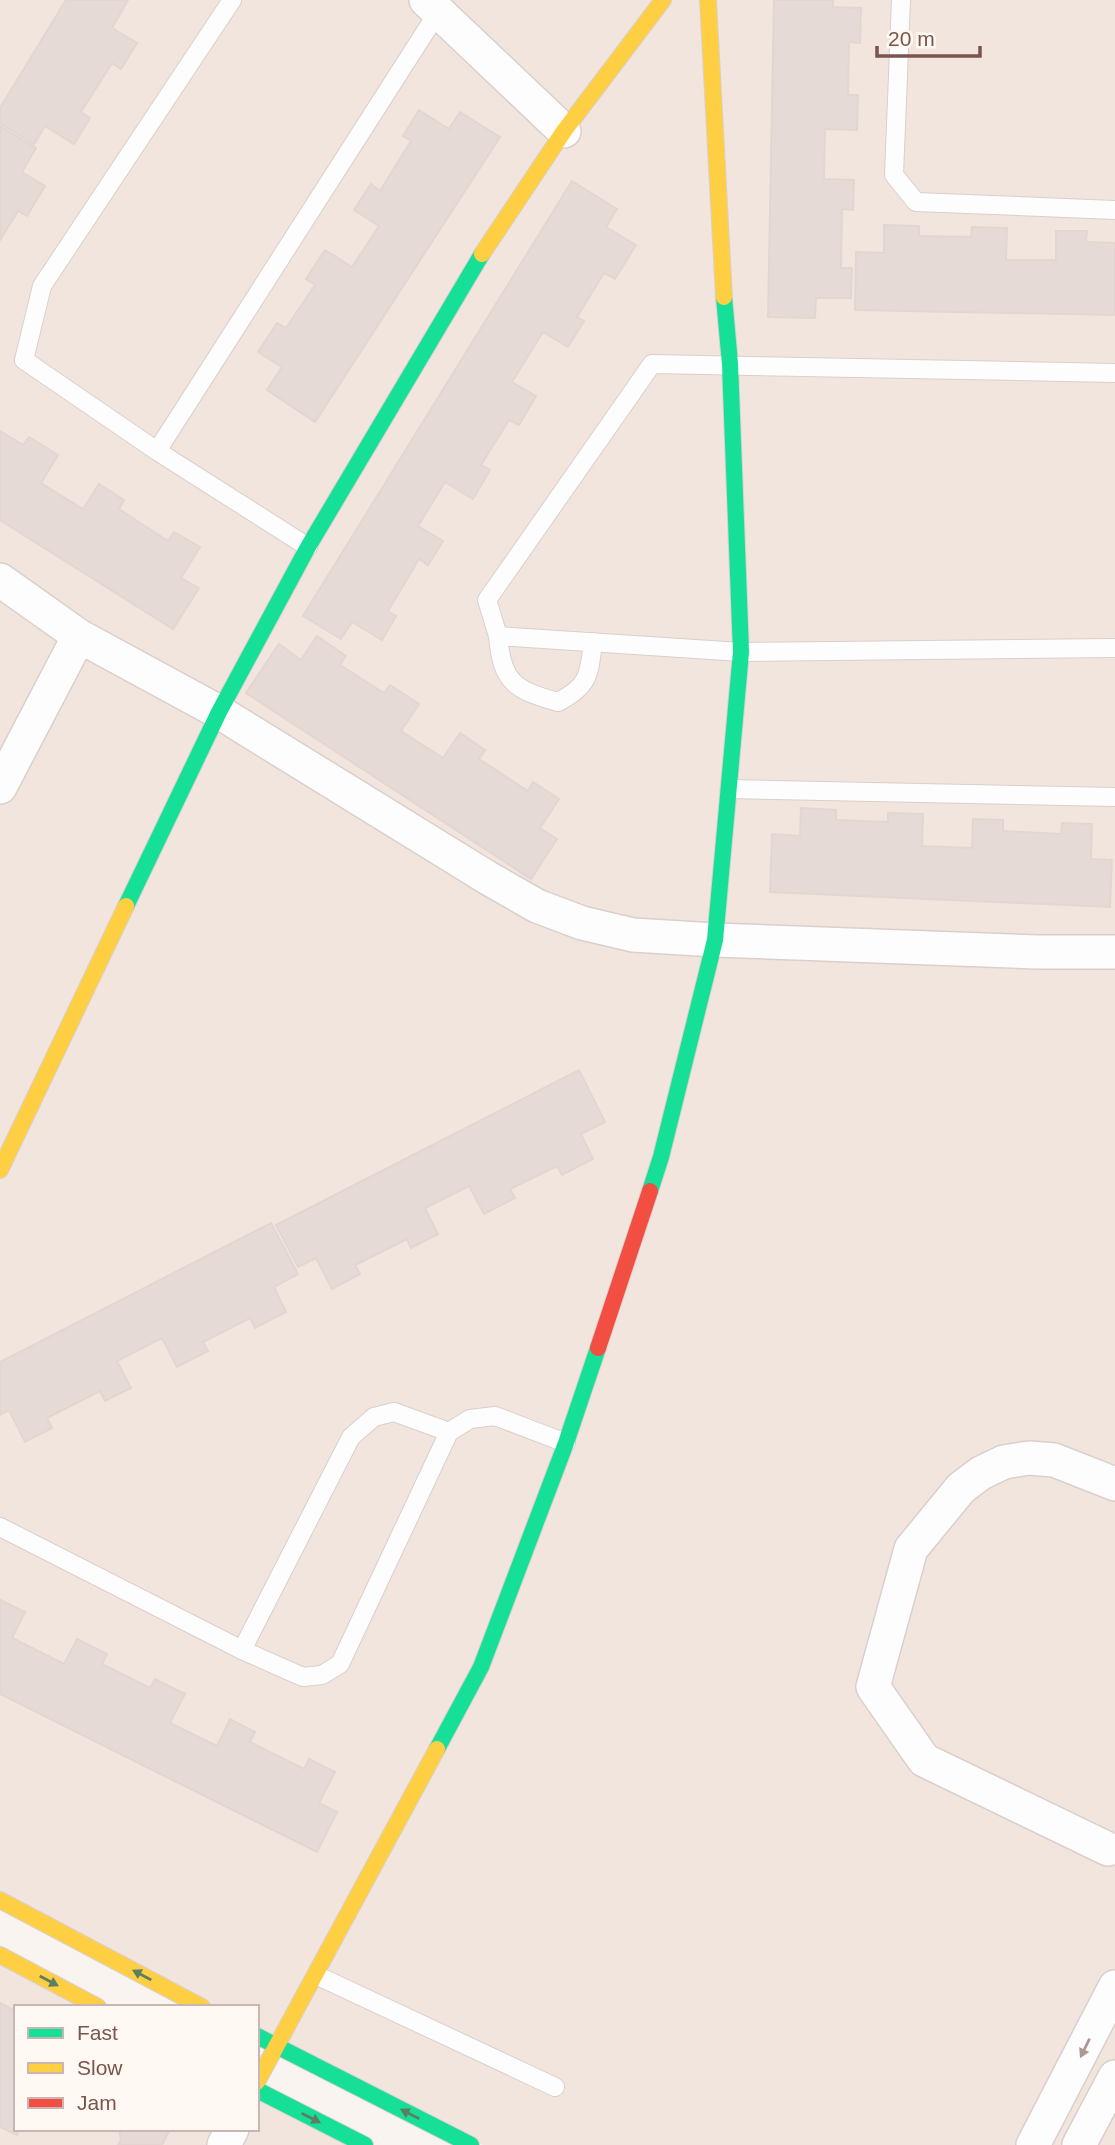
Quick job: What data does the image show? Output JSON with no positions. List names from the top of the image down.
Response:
{
  "legend": ["Fast", "Slow", "Jam"],
  "scale_bar": "20 m"
}
